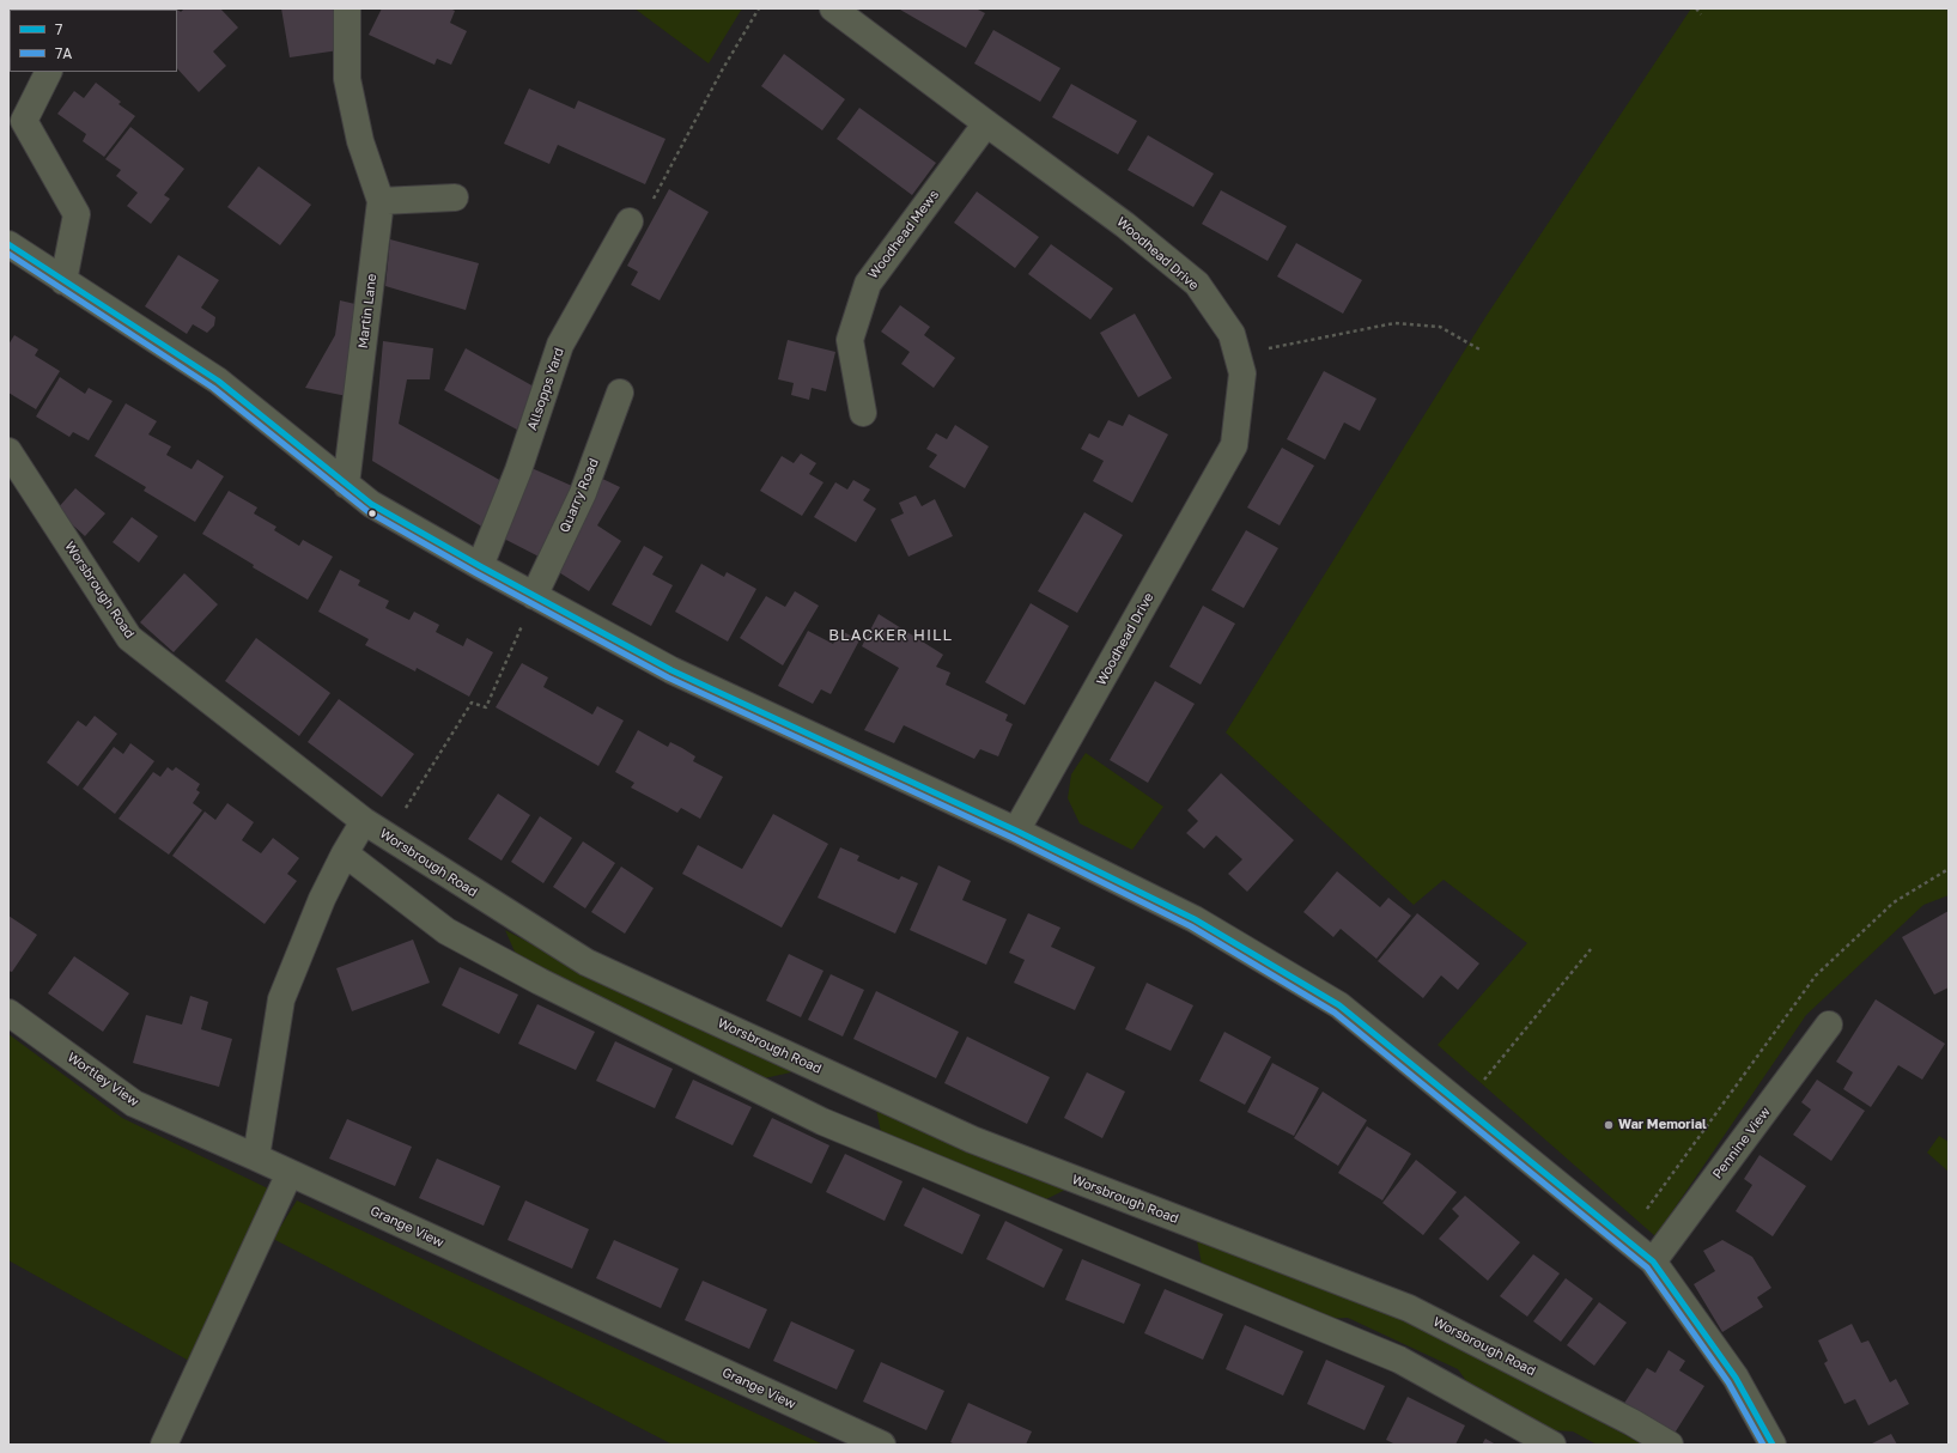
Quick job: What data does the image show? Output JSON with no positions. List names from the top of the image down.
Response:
{
  "streets": {
    "street": [
      "Woodhead Mews",
      "Woodhead Drive",
      "Martin Lane",
      "Allsopps Yard",
      "Quarry Road",
      "Worsbrough Road",
      "Wortley View",
      "Pennine View",
      "Grange View"
    ]
  },
  "crossings": [
    ["Woodhead Mews", "Woodhead Drive"],
    ["Wortley View", "Grange View"]
  ],
  "districts": ["BLACKER HILL"],
  "places": ["War Memorial"],
  "lines": ["transit line 7", "transit line 7A"],
  "legend": ["7", "7A"]
}
